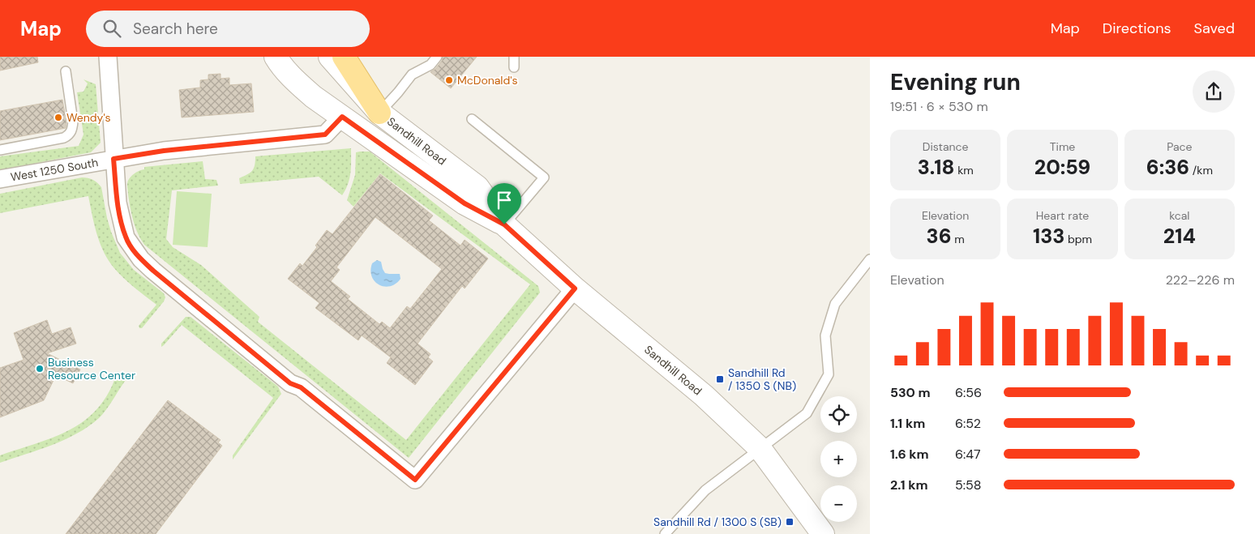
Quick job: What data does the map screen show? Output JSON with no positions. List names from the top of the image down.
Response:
{
  "streets": {
    "street": ["Sandhill Road", "West 1250 South"]
  },
  "crossings": [
    ["Sandhill Road", "West 1250 South"]
  ],
  "places": {
    "other": ["McDonald's", "Wendy's", "Business Resource Center"],
    "transit": ["Sandhill Rd / 1350 S (NB)", "Sandhill Rd / 1300 S (SB)"]
  },
  "page": {
    "header": "Map",
    "search": "Search here",
    "nav": ["Map", "Directions", "Saved"],
    "heading": ["Evening run", "19:51 · 6 × 530 m"],
    "stats": [
      ["Distance", "3.18 km"],
      ["Time", "20:59"],
      ["Pace", "6:36 /km"],
      ["Elevation", "36 m"],
      ["Heart rate", "133 bpm"],
      ["kcal", "214"]
    ],
    "chart": ["Elevation", "222–226 m"],
    "list": [
      {
        "name": "530 m",
        "note": "6:56"
      },
      {
        "name": "1.1 km",
        "note": "6:52"
      },
      {
        "name": "1.6 km",
        "note": "6:47"
      },
      {
        "name": "2.1 km",
        "note": "5:58"
      }
    ],
    "map_buttons": ["+", "−"]
  }
}
